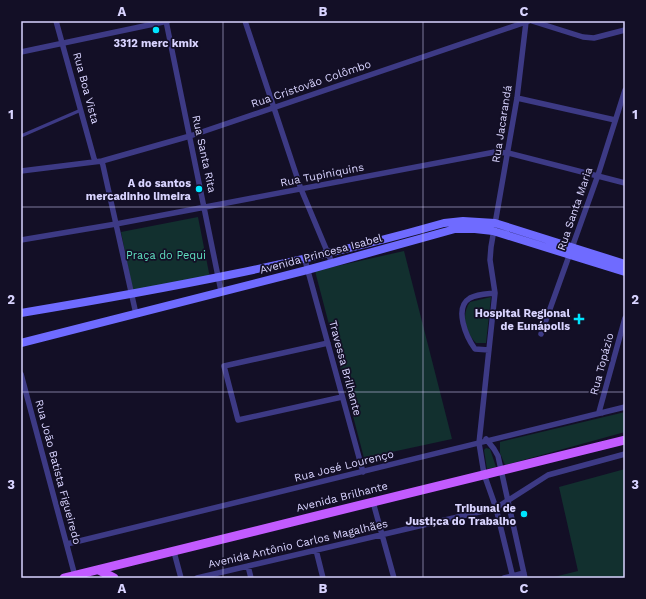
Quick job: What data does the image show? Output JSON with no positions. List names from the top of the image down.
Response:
{
  "streets": {
    "main road": ["Avenida Princesa Isabel", "Avenida Brilhante"],
    "street": [
      "Rua Cristovão Colômbo",
      "Rua Boa Vista",
      "Rua Jacarandá",
      "Rua Santa Rita",
      "Rua Tupiniquins",
      "Rua Santa Maria",
      "Rua Topázio",
      "Travessa Brilhante",
      "Rua José Lourenço",
      "Rua João Batista Figueiredo",
      "Avenida Antônio Carlos Magalhães"
    ]
  },
  "crossings": [
    ["Rua Cristovão Colômbo", "Rua Boa Vista"],
    ["Rua Cristovão Colômbo", "Rua Jacarandá"],
    ["Rua Cristovão Colômbo", "Rua Santa Rita"],
    ["Rua Boa Vista", "Rua Tupiniquins"],
    ["Rua Boa Vista", "Avenida Princesa Isabel"],
    ["Rua Jacarandá", "Rua Tupiniquins"],
    ["Rua Jacarandá", "Avenida Princesa Isabel"],
    ["Rua Jacarandá", "Rua José Lourenço"],
    ["Rua Jacarandá", "Avenida Brilhante"],
    ["Rua Jacarandá", "Avenida Antônio Carlos Magalhães"],
    ["Rua Santa Rita", "Rua Tupiniquins"],
    ["Rua Santa Rita", "Avenida Princesa Isabel"],
    ["Rua Tupiniquins", "Rua Santa Maria"],
    ["Rua Santa Maria", "Avenida Princesa Isabel"],
    ["Avenida Princesa Isabel", "Travessa Brilhante"],
    ["Rua Topázio", "Rua José Lourenço"],
    ["Travessa Brilhante", "Rua José Lourenço"],
    ["Rua José Lourenço", "Rua João Batista Figueiredo"],
    ["Rua João Batista Figueiredo", "Avenida Brilhante"]
  ],
  "parks": ["Praça do Pequi"],
  "places": {
    "other": ["3312 merc kmix", "A do santos mercadinho limeira", "Tribunal de Justi;ca do Trabalho"],
    "health": ["Hospital Regional de Eunápolis"]
  },
  "grid": {
    "columns": ["A", "B", "C"],
    "rows": ["1", "2", "3"]
  }
}
